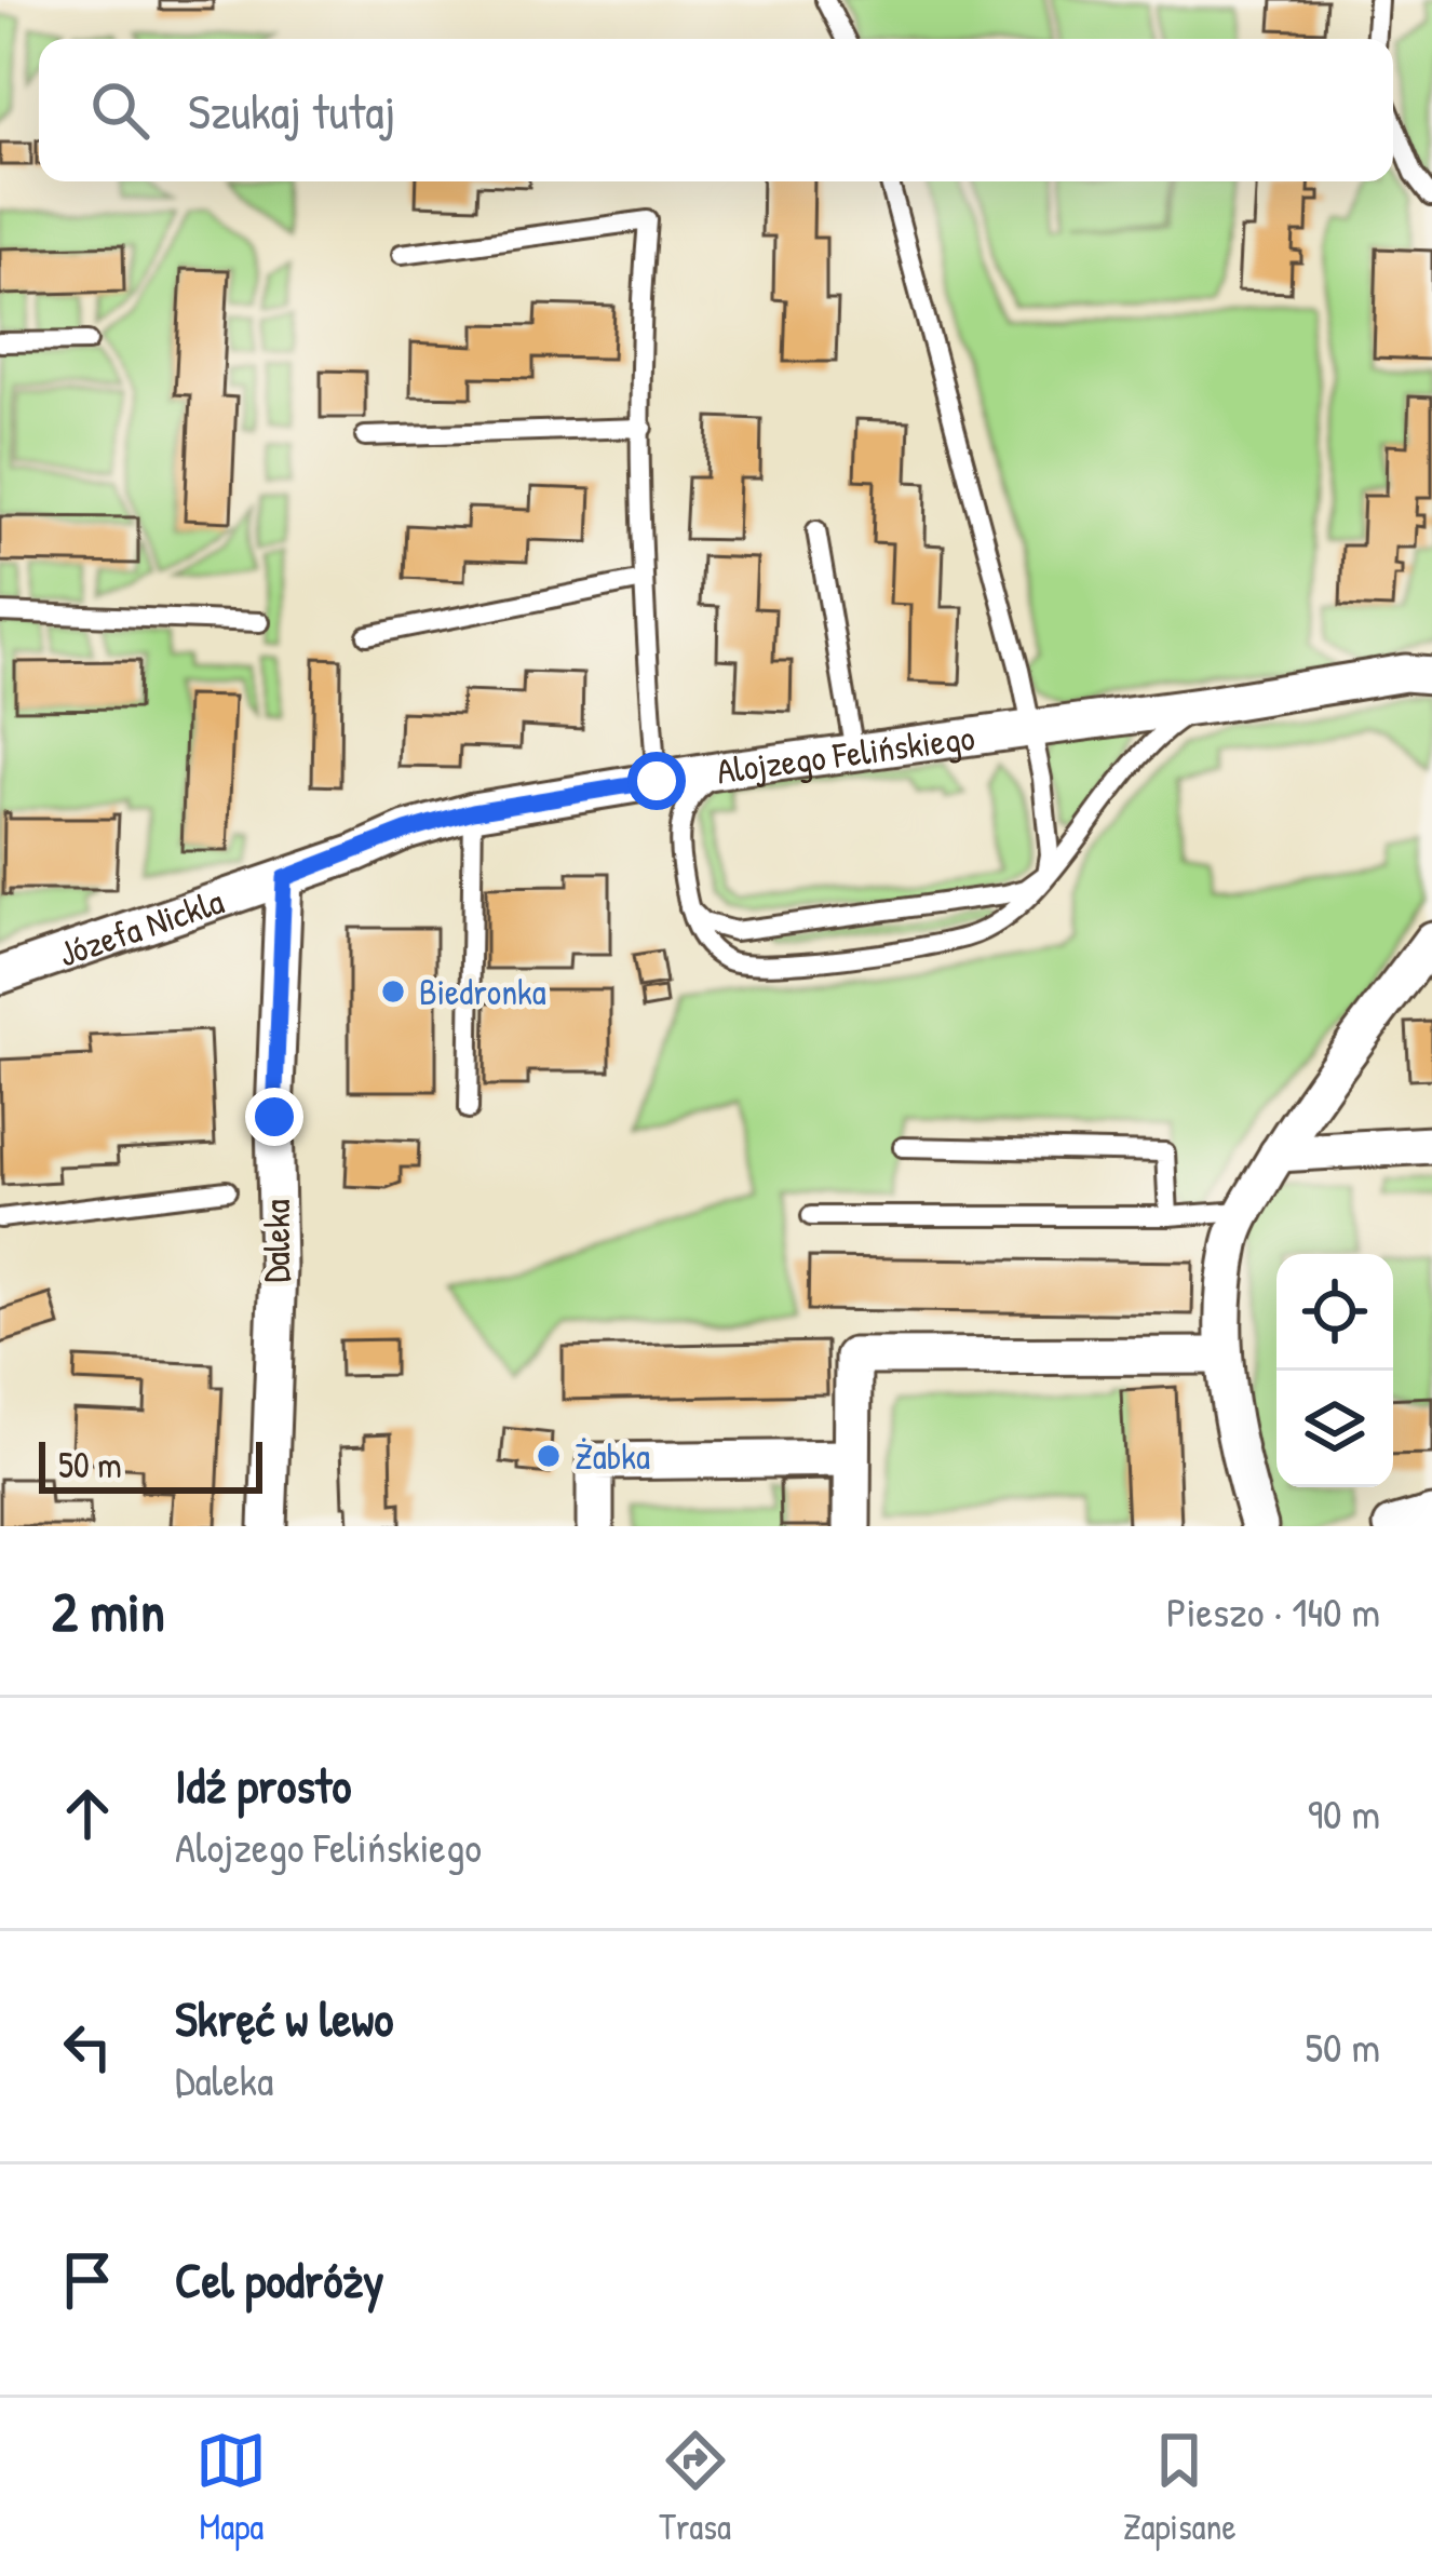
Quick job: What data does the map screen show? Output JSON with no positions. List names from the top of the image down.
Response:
{
  "streets": {
    "street": ["Alojzego Felińskiego", "Józefa Nickla", "Daleka"]
  },
  "crossings": [
    ["Alojzego Felińskiego", "Józefa Nickla"],
    ["Alojzego Felińskiego", "Daleka"],
    ["Józefa Nickla", "Daleka"]
  ],
  "places": ["Biedronka", "Żabka"],
  "scale_bar": "50 m",
  "page": {
    "search": "Szukaj tutaj",
    "scale": "50 m",
    "heading": ["2 min", "Pieszo · 140 m"],
    "list": [
      ["Idź prosto", "Alojzego Felińskiego", "90 m"],
      ["Skręć w lewo", "Daleka", "50 m"],
      "Cel podróży"
    ],
    "nav": ["Mapa", "Trasa", "Zapisane"]
  }
}
